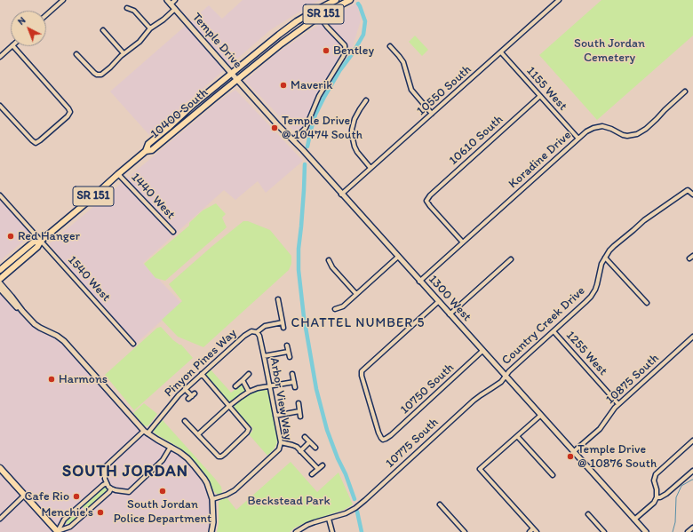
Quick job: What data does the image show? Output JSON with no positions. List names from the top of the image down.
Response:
{
  "streets": {
    "main road": ["SR 151", "10400 South"],
    "street": [
      "Temple Drive",
      "1155 West",
      "10550 South",
      "10610 South",
      "Koradine Drive",
      "1440 West",
      "1540 West",
      "1300 West",
      "Country Creek Drive",
      "1255 West",
      "Pinyon Pines Way",
      "10875 South",
      "10750 South",
      "Arbor View Way",
      "10775 South"
    ]
  },
  "crossings": [
    ["SR 151", "10400 South"],
    ["SR 151", "1440 West"],
    ["SR 151", "1540 West"],
    ["Temple Drive", "10400 South"],
    ["Temple Drive", "1300 West"],
    ["1155 West", "10550 South"],
    ["1155 West", "10610 South"],
    ["1155 West", "Koradine Drive"],
    ["10550 South", "1300 West"],
    ["10400 South", "1300 West"],
    ["10610 South", "Koradine Drive"],
    ["Koradine Drive", "1300 West"],
    ["1300 West", "Country Creek Drive"],
    ["1300 West", "10875 South"],
    ["1300 West", "10750 South"],
    ["1300 West", "10775 South"],
    ["Country Creek Drive", "1255 West"],
    ["Country Creek Drive", "10775 South"],
    ["1255 West", "10875 South"],
    ["Pinyon Pines Way", "Arbor View Way"]
  ],
  "districts": ["CHATTEL NUMBER 5", "SOUTH JORDAN"],
  "parks": ["South Jordan Cemetery", "Beckstead Park"],
  "places": [
    "Bentley",
    "Maverik",
    "Temple Drive @ 10474 South",
    "Red Hanger",
    "Harmons",
    "Temple Drive @ 10876 South",
    "South Jordan Police Department",
    "Cafe Rio",
    "Menchie's"
  ],
  "north": "top left"
}
